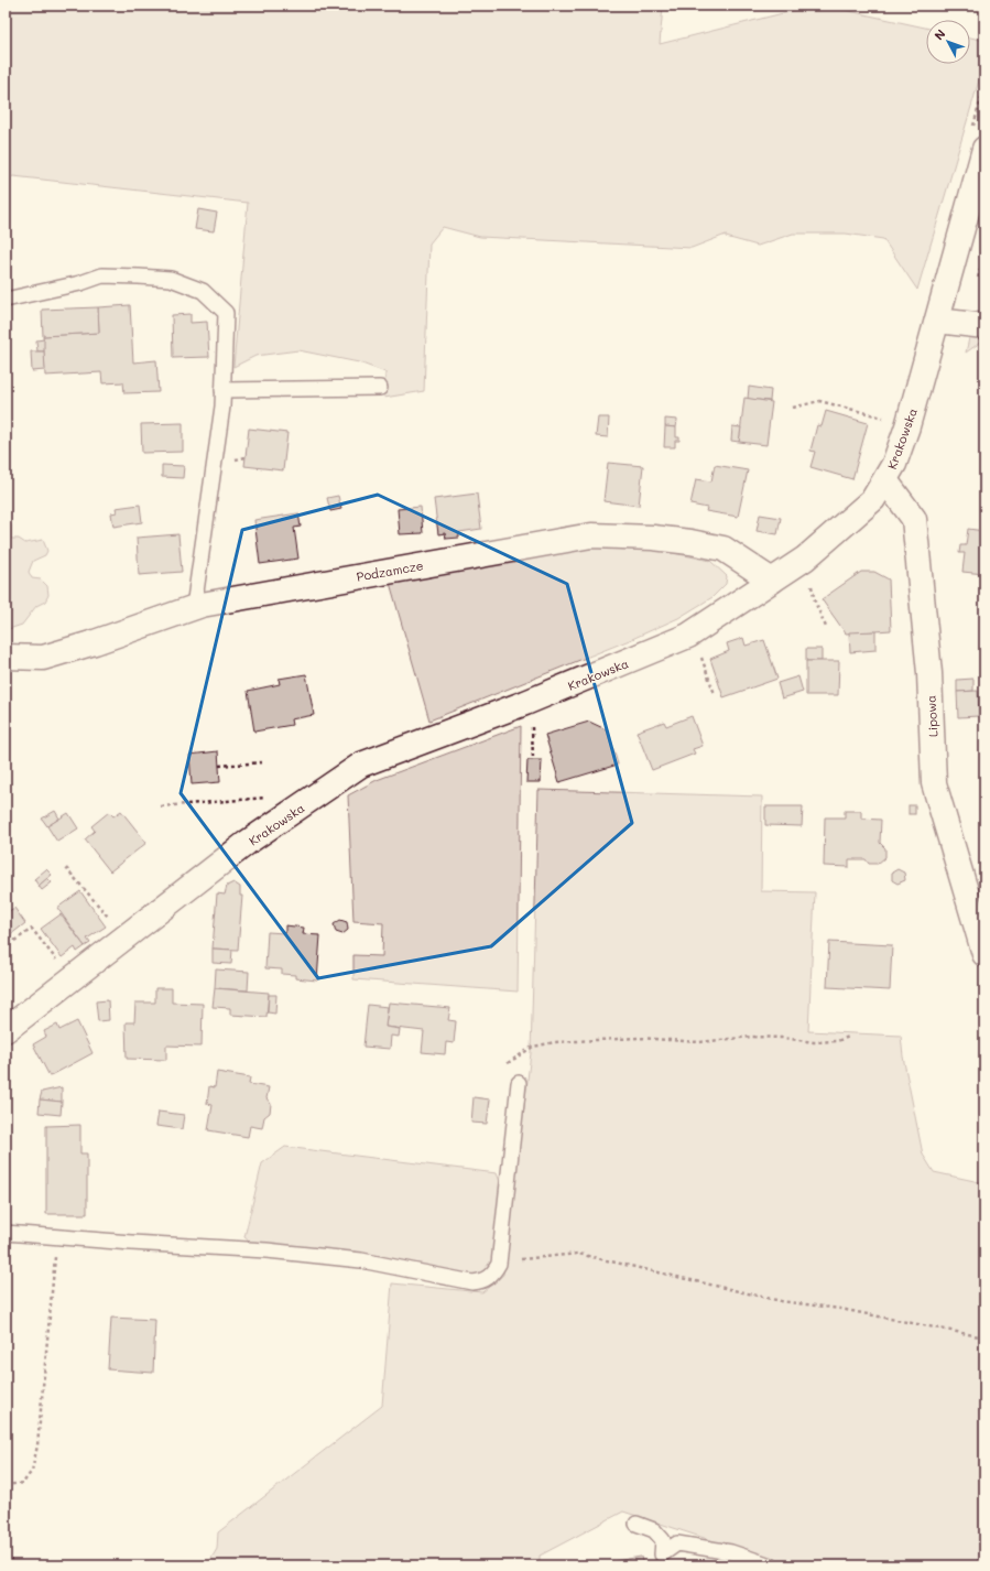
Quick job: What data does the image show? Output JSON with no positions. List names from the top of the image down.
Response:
{
  "streets": {
    "street": ["Krakowska", "Podzamcze", "Lipowa"]
  },
  "crossings": [
    ["Krakowska", "Podzamcze"],
    ["Krakowska", "Lipowa"]
  ],
  "north": "top left"
}
